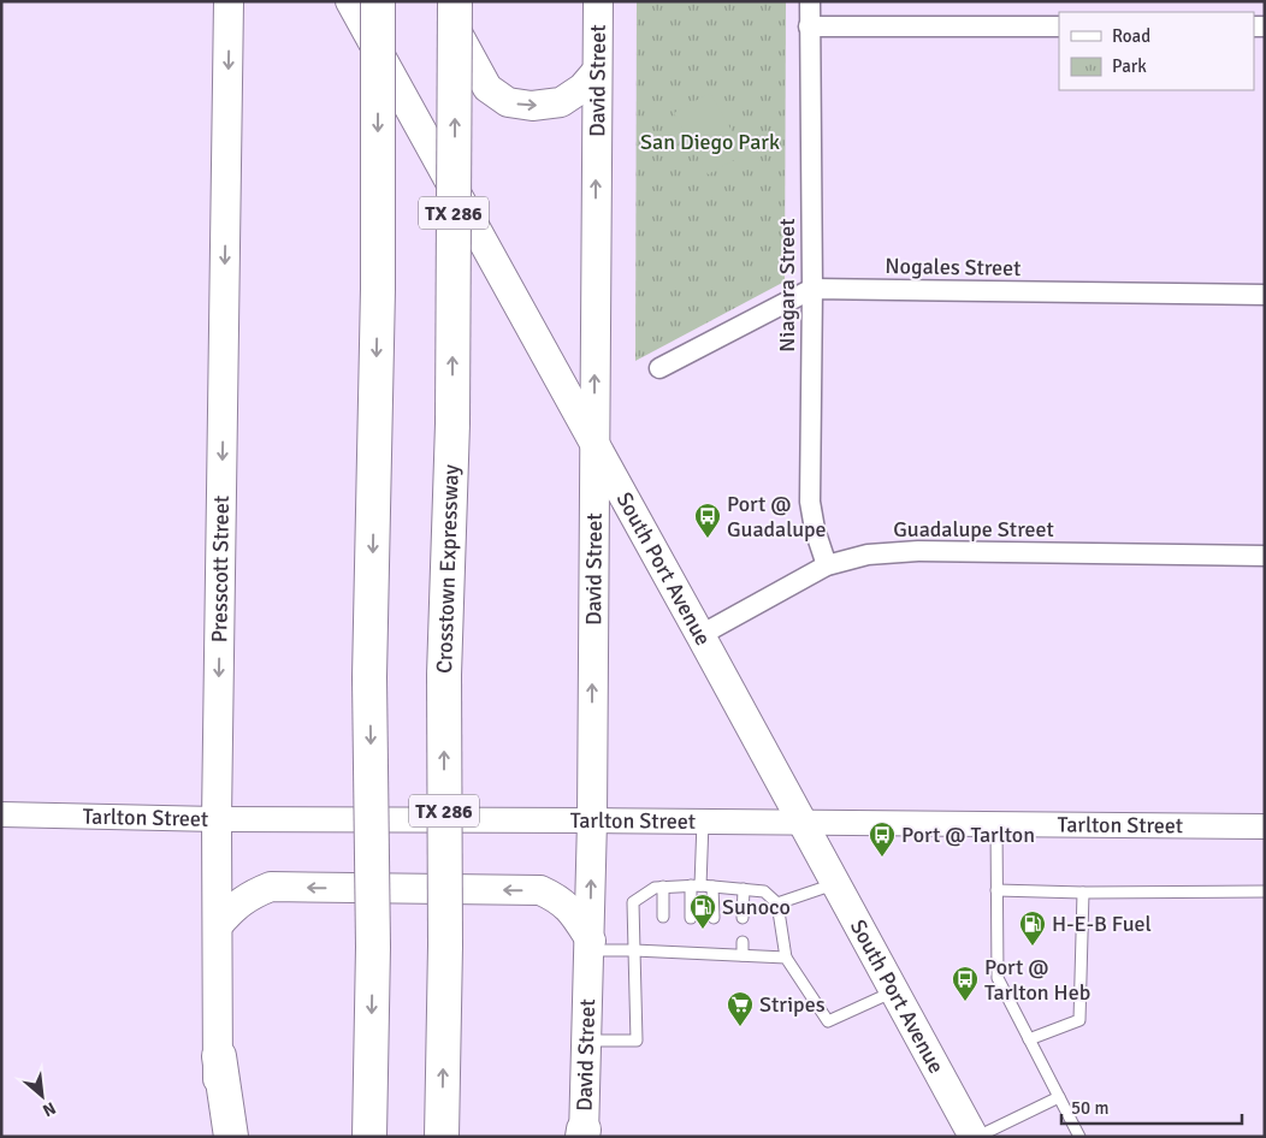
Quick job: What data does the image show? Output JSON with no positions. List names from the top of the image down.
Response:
{
  "streets": {
    "highway": ["TX 286", "Crosstown Expressway"],
    "main road": ["David Street", "South Port Avenue", "Presscott Street"],
    "street": [
      "Nogales Street",
      "Niagara Street",
      "Guadalupe Street",
      "Tarlton Street"
    ]
  },
  "crossings": [
    ["David Street", "South Port Avenue"],
    ["David Street", "Tarlton Street"],
    ["Nogales Street", "Niagara Street"],
    ["Niagara Street", "Guadalupe Street"],
    ["Guadalupe Street", "South Port Avenue"],
    ["South Port Avenue", "Tarlton Street"],
    ["Presscott Street", "Tarlton Street"]
  ],
  "one_way": ["David Street", "Presscott Street"],
  "parks": ["San Diego Park"],
  "places": {
    "bus stop": ["Port @ Guadalupe", "Port @ Tarlton", "Port @ Tarlton Heb"],
    "fuel station": ["Sunoco", "H-E-B Fuel"],
    "supermarket": ["Stripes"]
  },
  "legend": ["Road", "Park"],
  "scale_bar": "50 m",
  "north": "bottom right"
}
